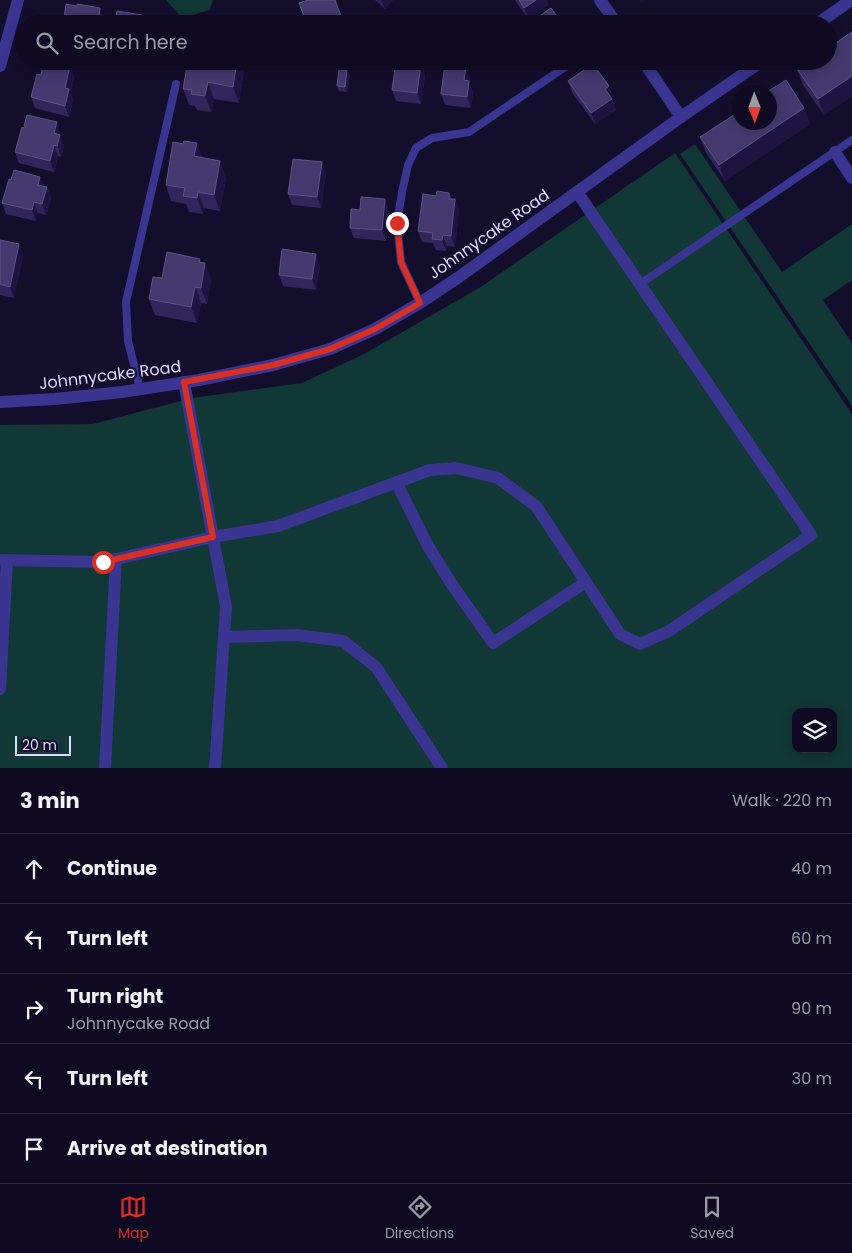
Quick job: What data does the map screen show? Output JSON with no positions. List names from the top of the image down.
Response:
{
  "streets": {
    "street": ["Johnnycake Road"]
  },
  "scale_bar": "20 m",
  "north": "bottom",
  "page": {
    "search": "Search here",
    "scale": "20 m",
    "heading": ["3 min", "Walk · 220 m"],
    "list": [
      ["Continue", "40 m"],
      ["Turn left", "60 m"],
      ["Turn right", "Johnnycake Road", "90 m"],
      ["Turn left", "30 m"],
      "Arrive at destination"
    ],
    "nav": ["Map", "Directions", "Saved"]
  }
}
